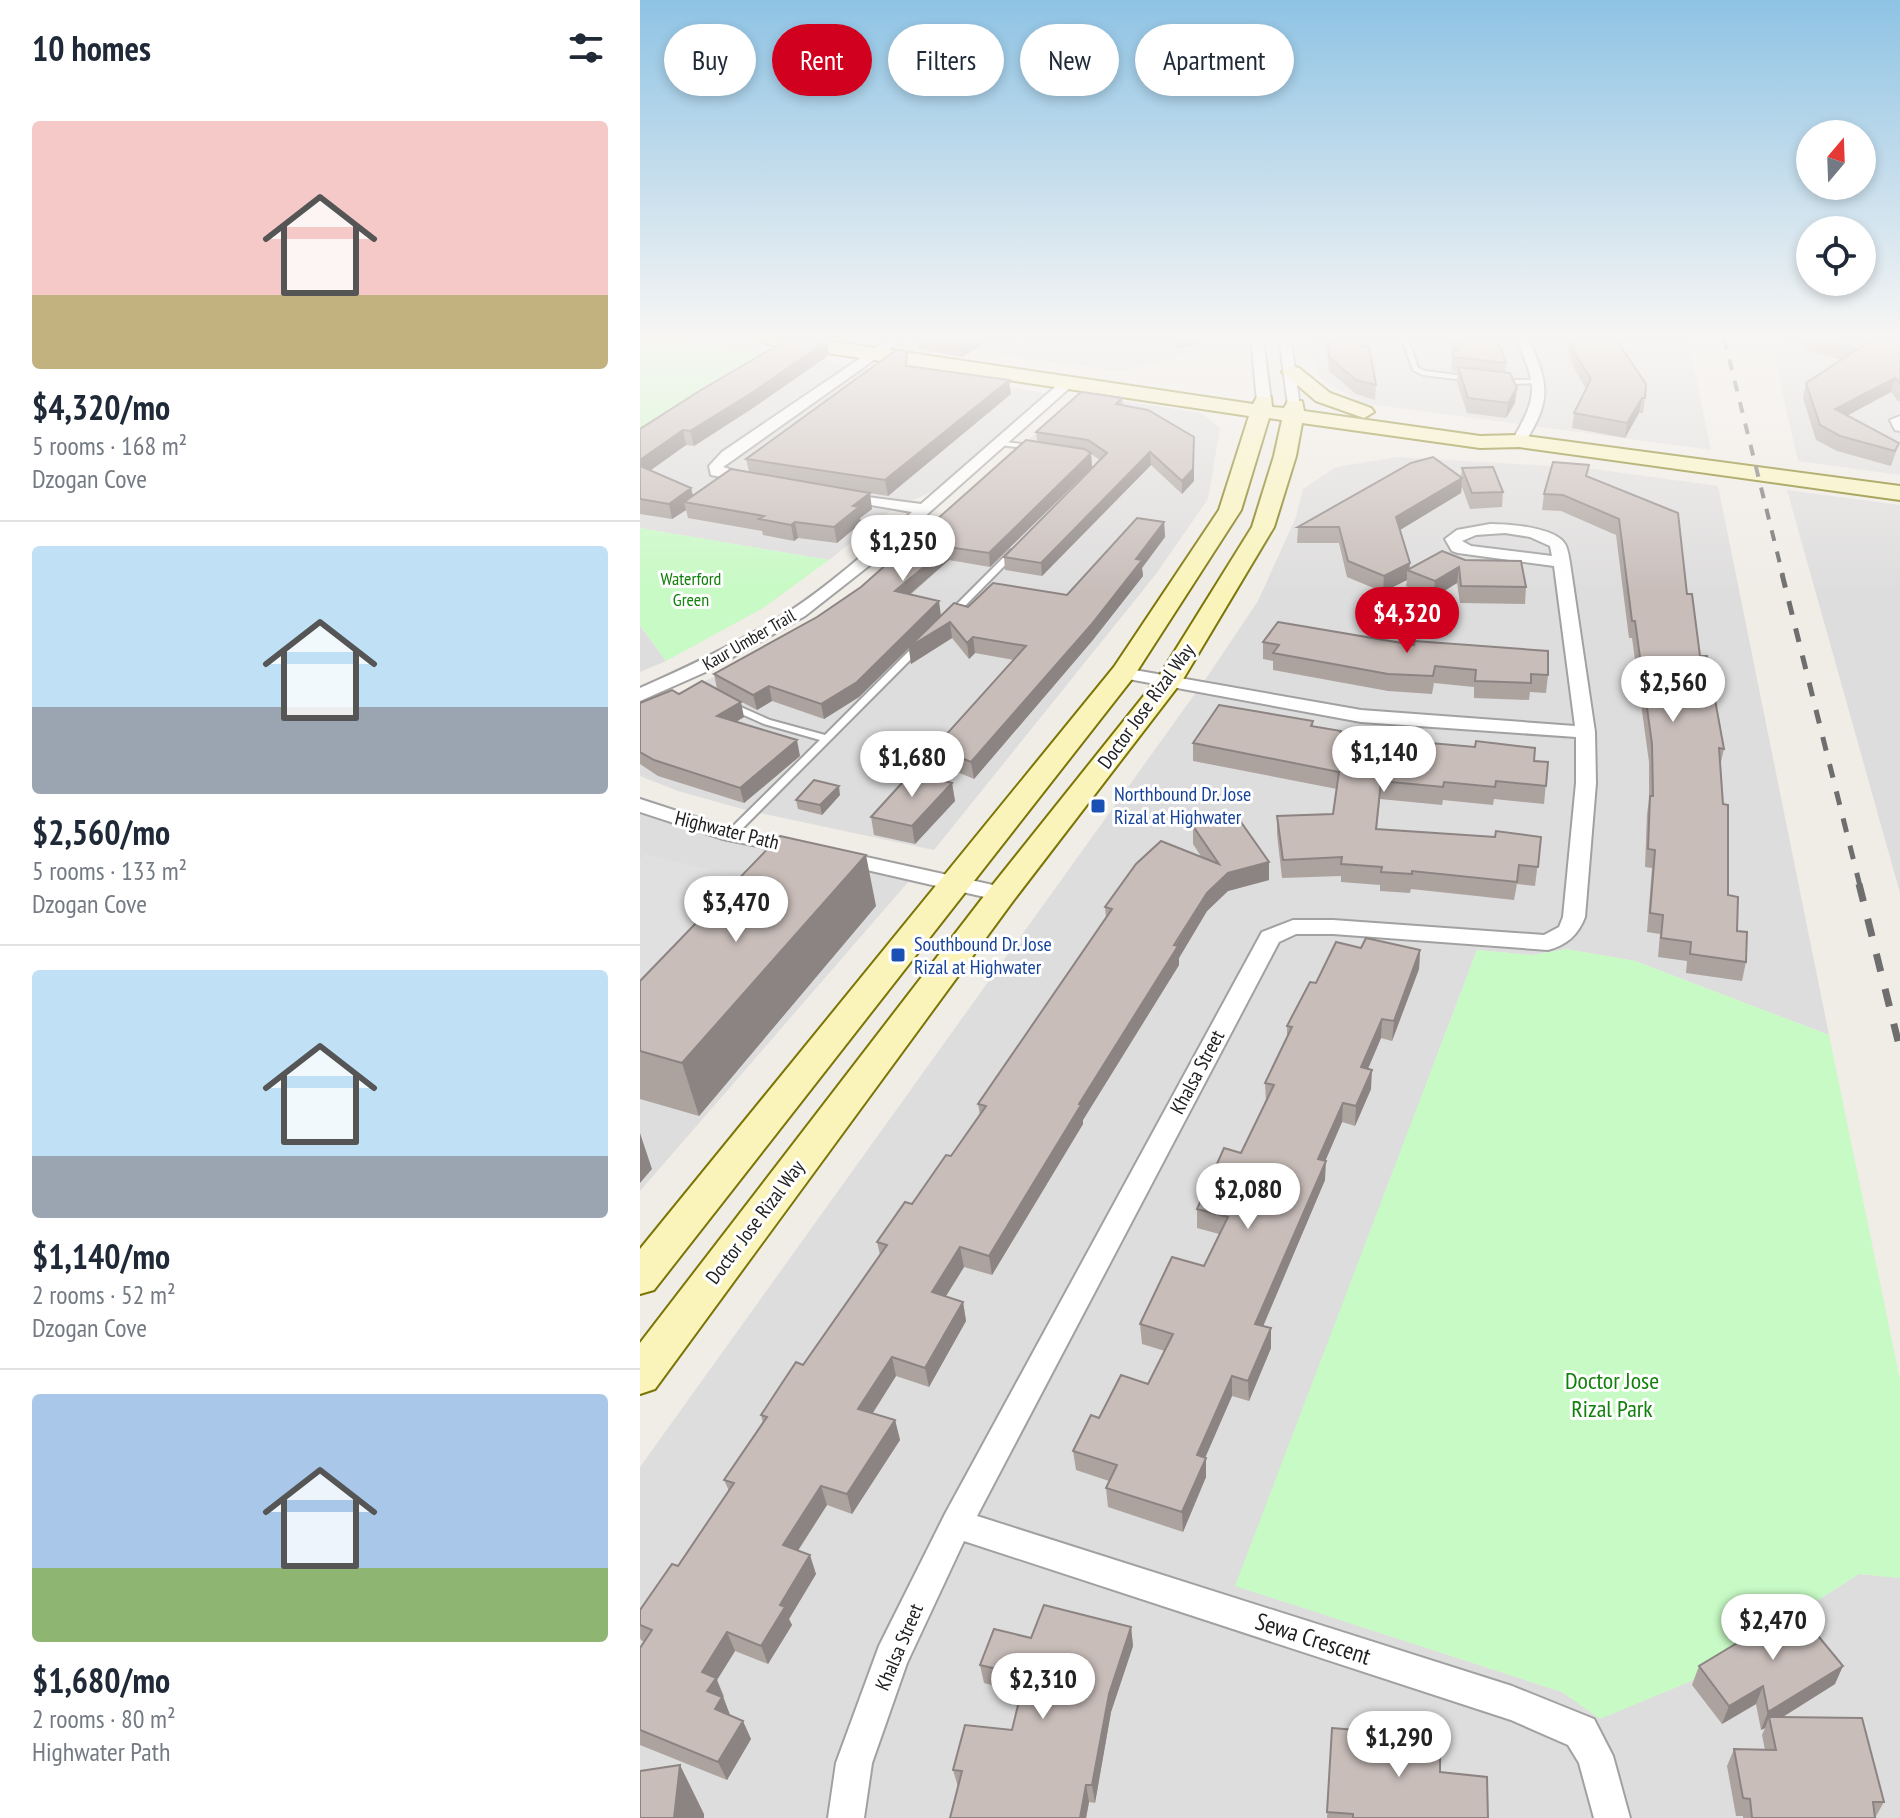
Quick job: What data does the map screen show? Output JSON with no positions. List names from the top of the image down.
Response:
{
  "streets": {
    "street": [
      "Kaur Umber Trail",
      "Doctor Jose Rizal Way",
      "Highwater Path",
      "Khalsa Street",
      "Sewa Crescent"
    ]
  },
  "crossings": [
    ["Doctor Jose Rizal Way", "Highwater Path"],
    ["Khalsa Street", "Sewa Crescent"]
  ],
  "parks": ["Waterford Green", "Doctor Jose Rizal Park"],
  "places": {
    "transit": ["Northbound Dr. Jose Rizal at Highwater", "Southbound Dr. Jose Rizal at Highwater"]
  },
  "north": "top",
  "page": {
    "heading": "10 homes",
    "chip": [
      "Buy",
      "Rent",
      "Filters",
      "New",
      "Apartment"
    ],
    "list": [
      {
        "name": "$4,320/mo",
        "note": "5 rooms · 168 m² · Dzogan Cove"
      },
      {
        "name": "$2,560/mo",
        "note": "5 rooms · 133 m² · Dzogan Cove"
      },
      {
        "name": "$1,140/mo",
        "note": "2 rooms · 52 m² · Dzogan Cove"
      },
      {
        "name": "$1,680/mo",
        "note": "2 rooms · 80 m² · Highwater Path"
      }
    ],
    "price": [
      "$1,250",
      "$4,320",
      "$2,560",
      "$1,140",
      "$1,680",
      "$3,470",
      "$2,080",
      "$2,470",
      "$2,310",
      "$1,290"
    ]
  }
}
